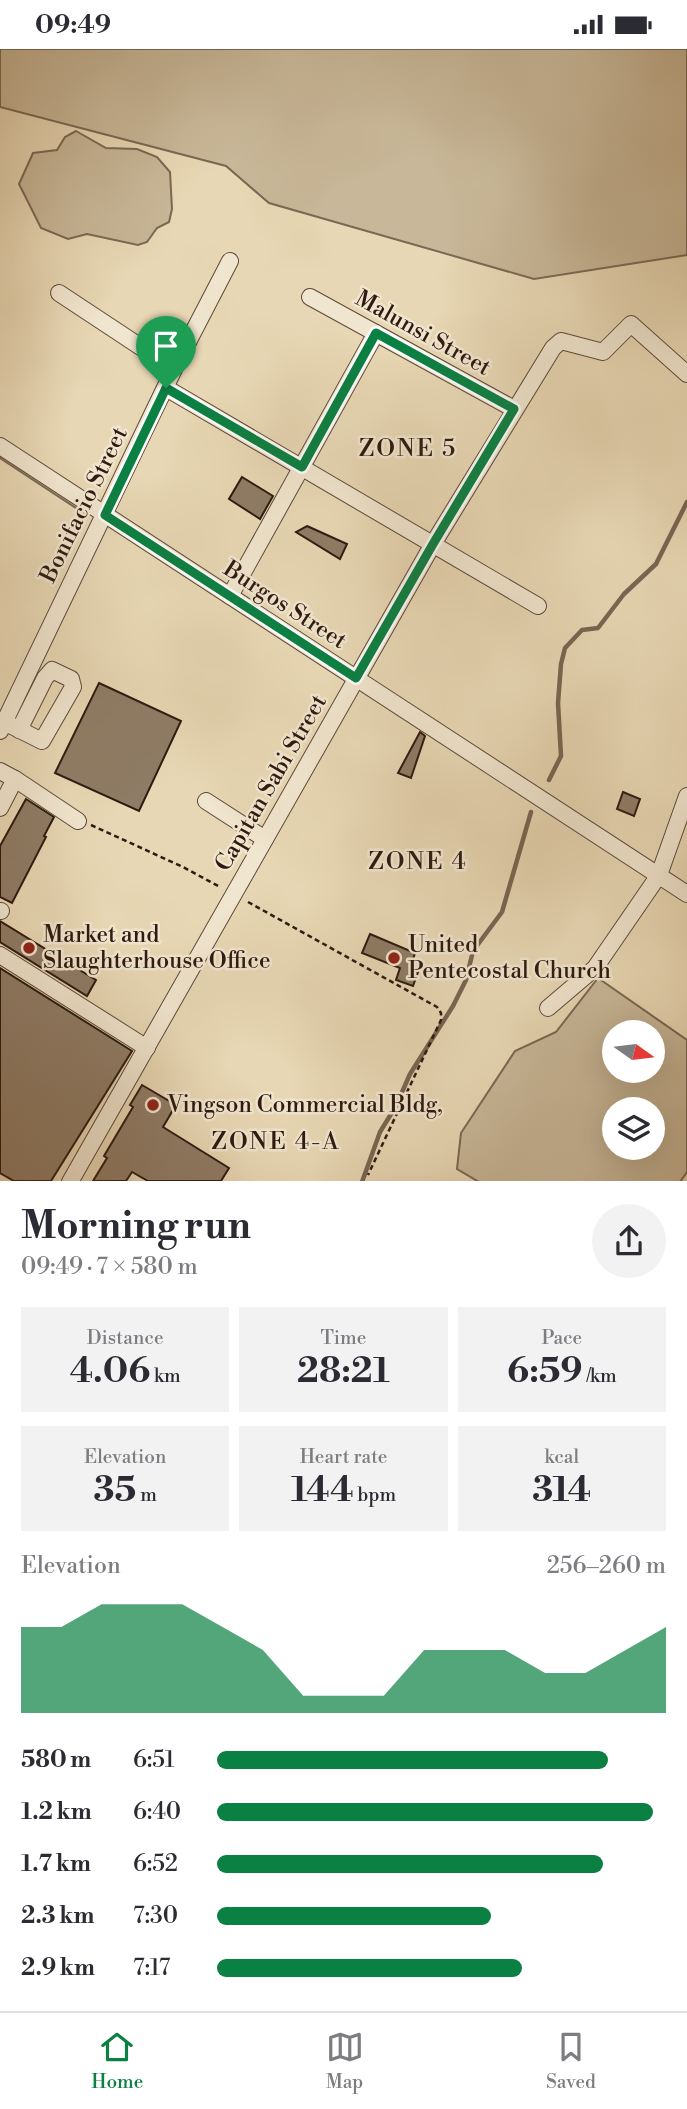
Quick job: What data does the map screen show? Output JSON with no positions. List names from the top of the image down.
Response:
{
  "streets": {
    "street": [
      "Malunsi Street",
      "Bonifacio Street",
      "Burgos Street",
      "Capitan Sabi Street"
    ]
  },
  "crossings": [
    ["Malunsi Street", "Capitan Sabi Street"],
    ["Bonifacio Street", "Burgos Street"],
    ["Burgos Street", "Capitan Sabi Street"]
  ],
  "districts": ["ZONE 5", "ZONE 4", "ZONE 4-A"],
  "places": ["Market and Slaughterhouse Office", "United Pentecostal Church", "Vingson Commercial Bldg,"],
  "north": "right",
  "page": {
    "status": "09:49",
    "heading": ["Morning run", "09:49 · 7 × 580 m"],
    "stats": [
      ["Distance", "4.06 km"],
      ["Time", "28:21"],
      ["Pace", "6:59 /km"],
      ["Elevation", "35 m"],
      ["Heart rate", "144 bpm"],
      ["kcal", "314"]
    ],
    "chart": ["Elevation", "256–260 m"],
    "list": [
      {
        "name": "580 m",
        "note": "6:51"
      },
      {
        "name": "1.2 km",
        "note": "6:40"
      },
      {
        "name": "1.7 km",
        "note": "6:52"
      },
      {
        "name": "2.3 km",
        "note": "7:30"
      },
      {
        "name": "2.9 km",
        "note": "7:17"
      }
    ],
    "tabs": ["Home", "Map", "Saved"]
  }
}
